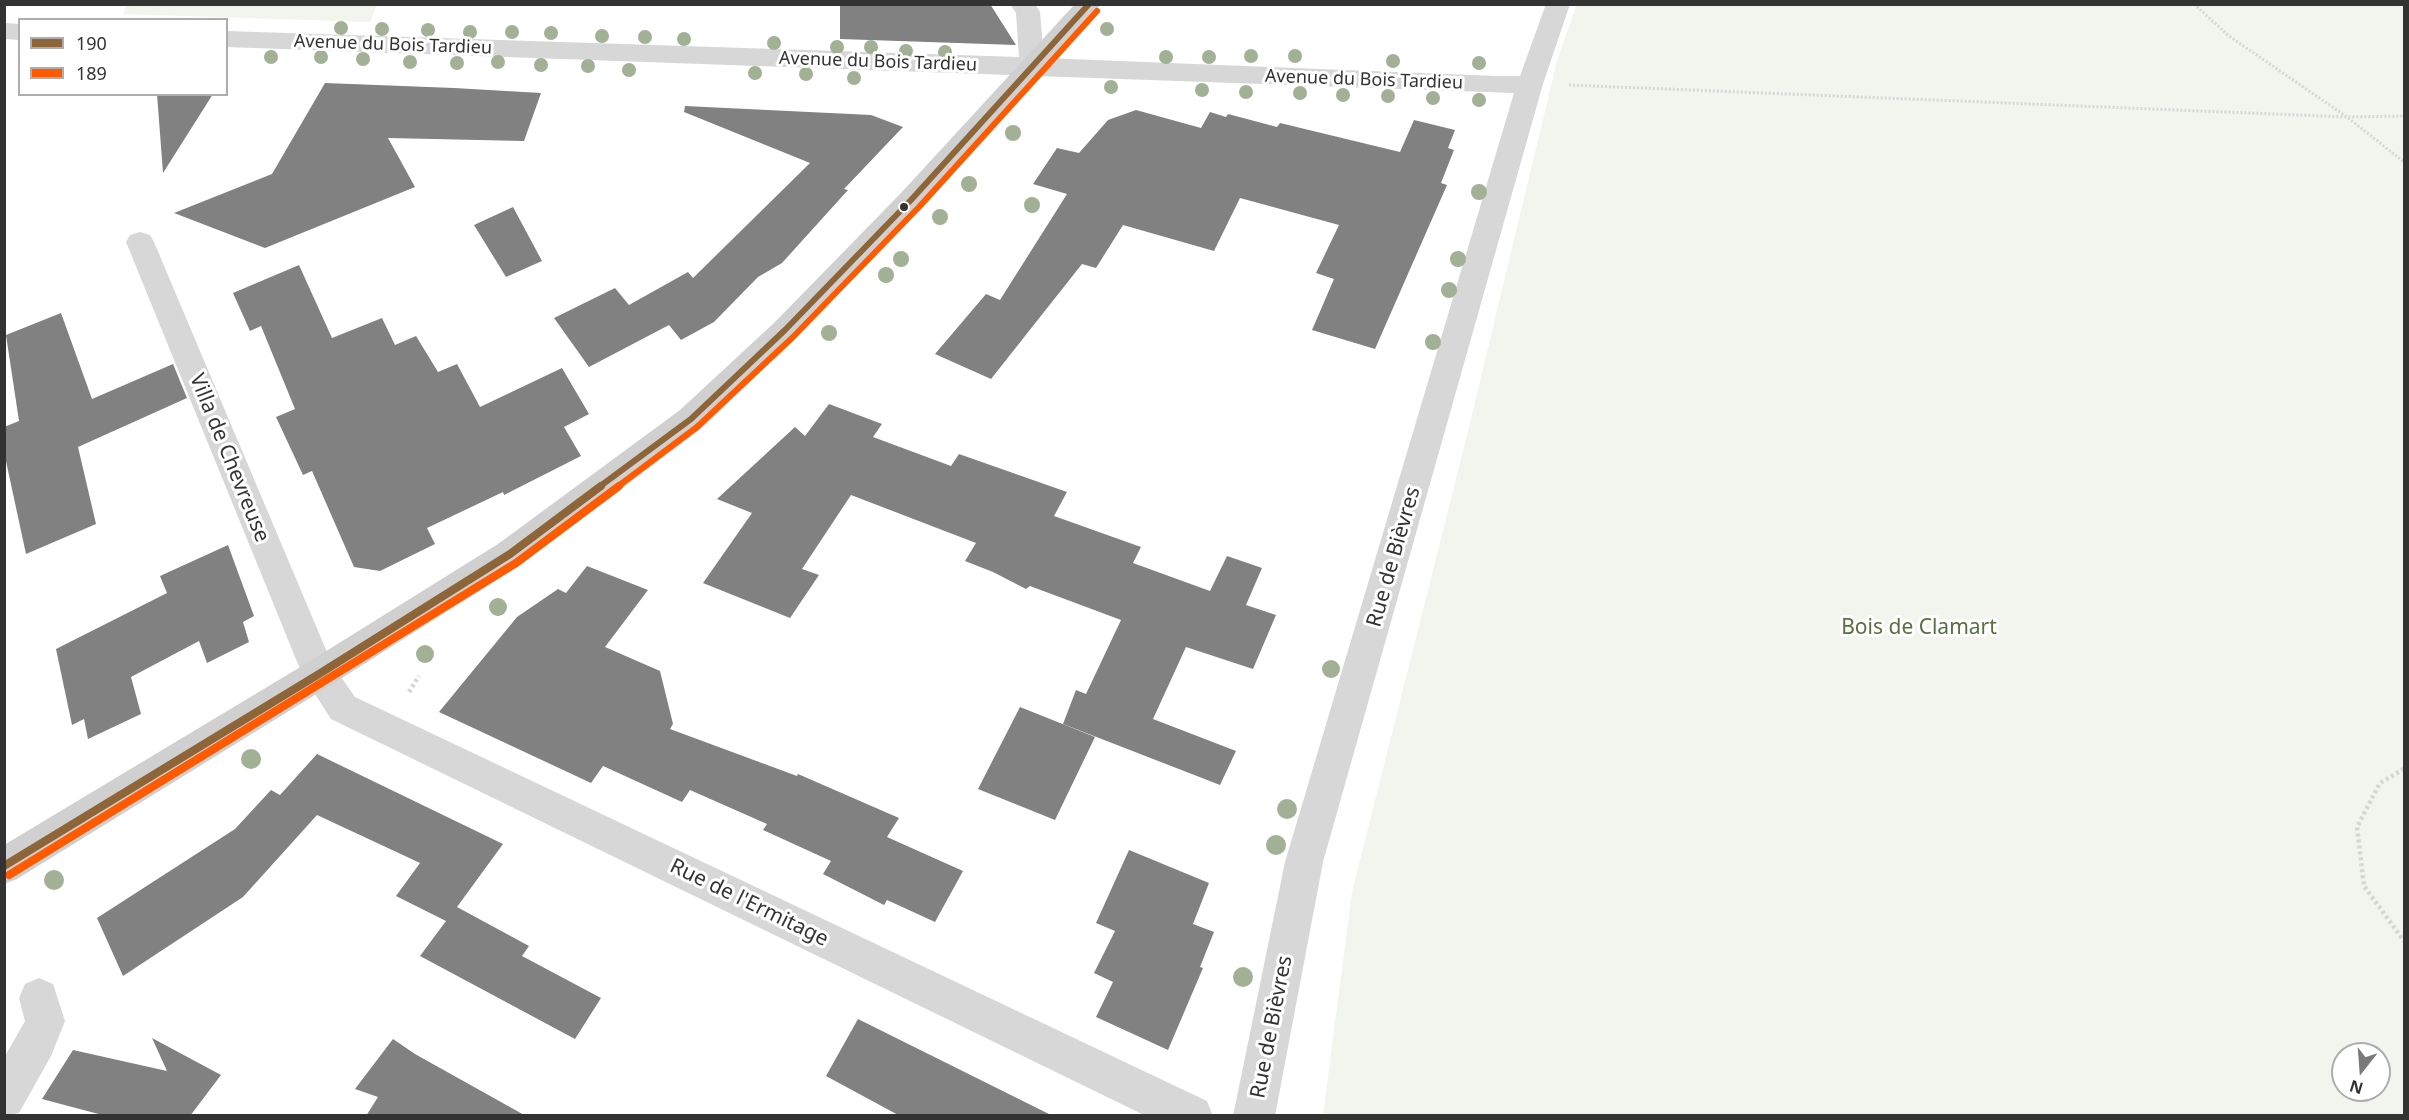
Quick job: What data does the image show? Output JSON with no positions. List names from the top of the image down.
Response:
{
  "streets": {
    "street": [
      "Avenue du Bois Tardieu",
      "Villa de Chevreuse",
      "Rue de Bièvres",
      "Rue de l'Ermitage"
    ]
  },
  "crossings": [
    ["Avenue du Bois Tardieu", "Rue de Bièvres"],
    ["Villa de Chevreuse", "Rue de l'Ermitage"]
  ],
  "parks": ["Bois de Clamart"],
  "lines": ["transit line 190", "transit line 189"],
  "legend": ["190", "189"],
  "north": "bottom"
}
